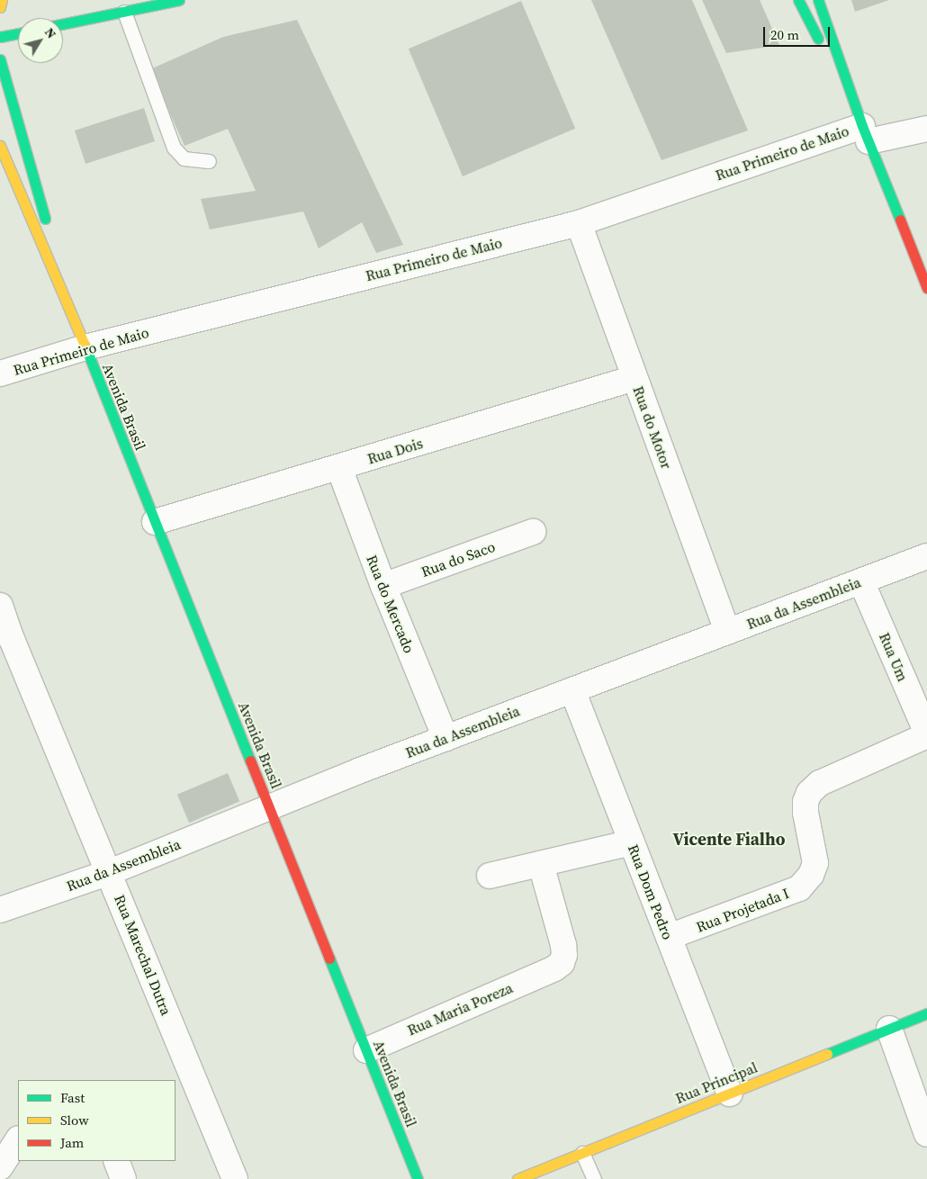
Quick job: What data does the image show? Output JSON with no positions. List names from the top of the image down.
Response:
{
  "streets": {
    "street": [
      "Rua Primeiro de Maio",
      "Avenida Brasil",
      "Rua do Motor",
      "Rua Dois",
      "Rua do Saco",
      "Rua da Assembleia",
      "Rua do Mercado",
      "Rua Um",
      "Rua Dom Pedro",
      "Rua Projetada I",
      "Rua Marechal Dutra",
      "Rua Maria Poreza",
      "Rua Principal"
    ]
  },
  "crossings": [
    ["Rua Primeiro de Maio", "Avenida Brasil"],
    ["Rua Primeiro de Maio", "Rua do Motor"],
    ["Avenida Brasil", "Rua Dois"],
    ["Avenida Brasil", "Rua da Assembleia"],
    ["Avenida Brasil", "Rua Maria Poreza"],
    ["Rua do Motor", "Rua Dois"],
    ["Rua do Motor", "Rua da Assembleia"],
    ["Rua Dois", "Rua do Mercado"],
    ["Rua do Saco", "Rua do Mercado"],
    ["Rua da Assembleia", "Rua do Mercado"],
    ["Rua da Assembleia", "Rua Um"],
    ["Rua da Assembleia", "Rua Dom Pedro"],
    ["Rua da Assembleia", "Rua Marechal Dutra"],
    ["Rua Um", "Rua Projetada I"],
    ["Rua Dom Pedro", "Rua Projetada I"],
    ["Rua Dom Pedro", "Rua Principal"]
  ],
  "districts": ["Vicente Fialho"],
  "legend": ["Fast", "Slow", "Jam"],
  "scale_bar": "20 m",
  "north": "top right"
}
